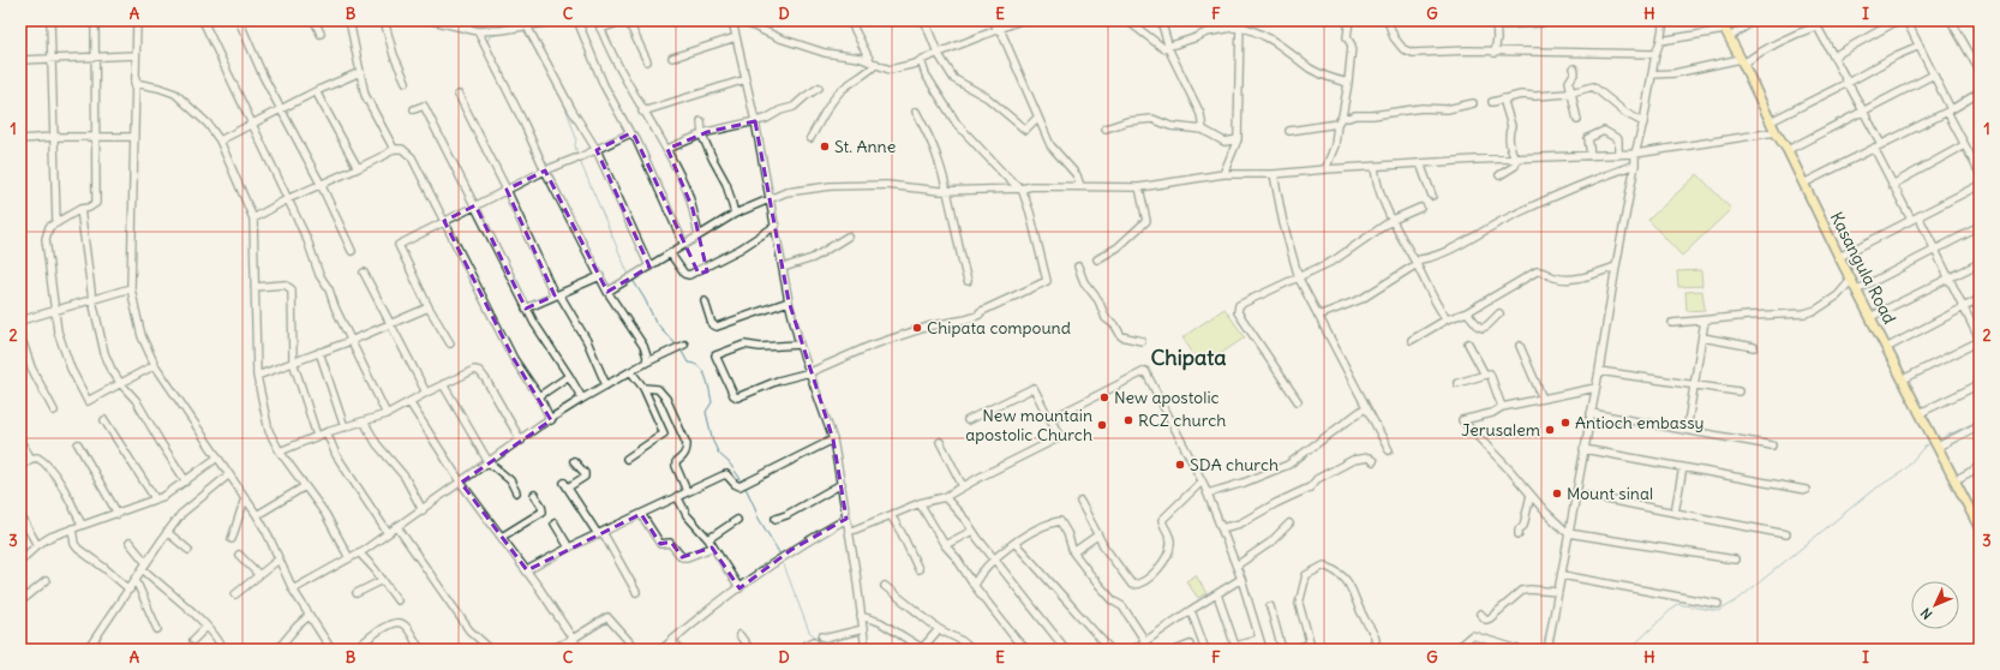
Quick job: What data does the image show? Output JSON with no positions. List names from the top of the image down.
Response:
{
  "streets": {
    "main road": ["Kasangula Road"]
  },
  "districts": ["Chipata"],
  "places": [
    "St. Anne",
    "Chipata compound",
    "New apostolic",
    "RCZ church",
    "Antioch embassy",
    "New mountain apostolic Church",
    "Jerusalem",
    "SDA church",
    "Mount sinal"
  ],
  "north": "bottom left",
  "grid": {
    "columns": [
      "A",
      "B",
      "C",
      "D",
      "E",
      "F",
      "G",
      "H",
      "I"
    ],
    "rows": ["1", "2", "3"]
  }
}
